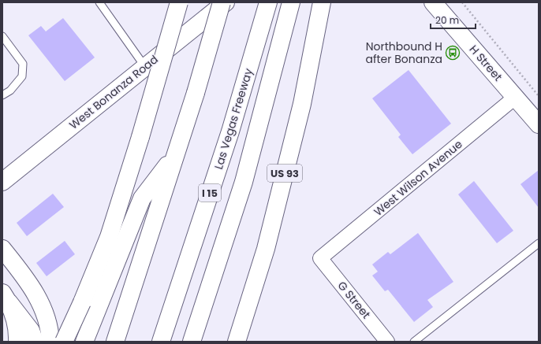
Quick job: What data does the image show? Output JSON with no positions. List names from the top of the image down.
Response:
{
  "streets": {
    "main road": [
      "H Street",
      "West Bonanza Road",
      "Las Vegas Freeway",
      "US 93",
      "I 15"
    ],
    "street": ["West Wilson Avenue", "G Street"]
  },
  "crossings": [
    ["H Street", "West Wilson Avenue"],
    ["West Wilson Avenue", "G Street"]
  ],
  "places": {
    "bus stop": ["Northbound H after Bonanza"]
  },
  "scale_bar": "20 m"
}
